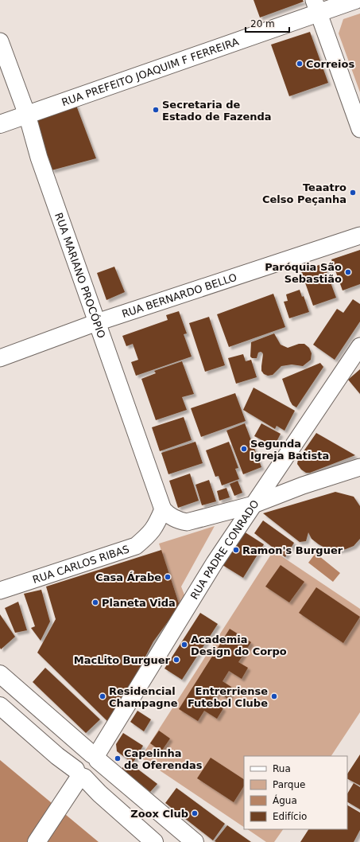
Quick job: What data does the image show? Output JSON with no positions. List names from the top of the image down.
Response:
{
  "streets": {
    "main road": ["RUA PREFEITO JOAQUIM F FERREIRA"],
    "street": [
      "RUA MARIANO PROCÓPIO",
      "RUA BERNARDO BELLO",
      "RUA PADRE CONRADO",
      "RUA CARLOS RIBAS"
    ]
  },
  "crossings": [
    ["RUA PREFEITO JOAQUIM F FERREIRA", "RUA MARIANO PROCÓPIO"],
    ["RUA MARIANO PROCÓPIO", "RUA BERNARDO BELLO"],
    ["RUA MARIANO PROCÓPIO", "RUA CARLOS RIBAS"]
  ],
  "places": [
    "Correios",
    "Secretaria de Estado de Fazenda",
    "Teaatro Celso Peçanha",
    "Paróquia São Sebastião",
    "Segunda Igreja Batista",
    "Ramon's Burguer",
    "Casa Árabe",
    "Planeta Vida",
    "Academia Design do Corpo",
    "MacLito Burguer",
    "Residencial Champagne",
    "Entrerriense Futebol Clube",
    "Capelinha de Oferendas",
    "Zoox Club"
  ],
  "legend": [
    "Rua",
    "Parque",
    "Água",
    "Edifício"
  ],
  "scale_bar": "20 m"
}
